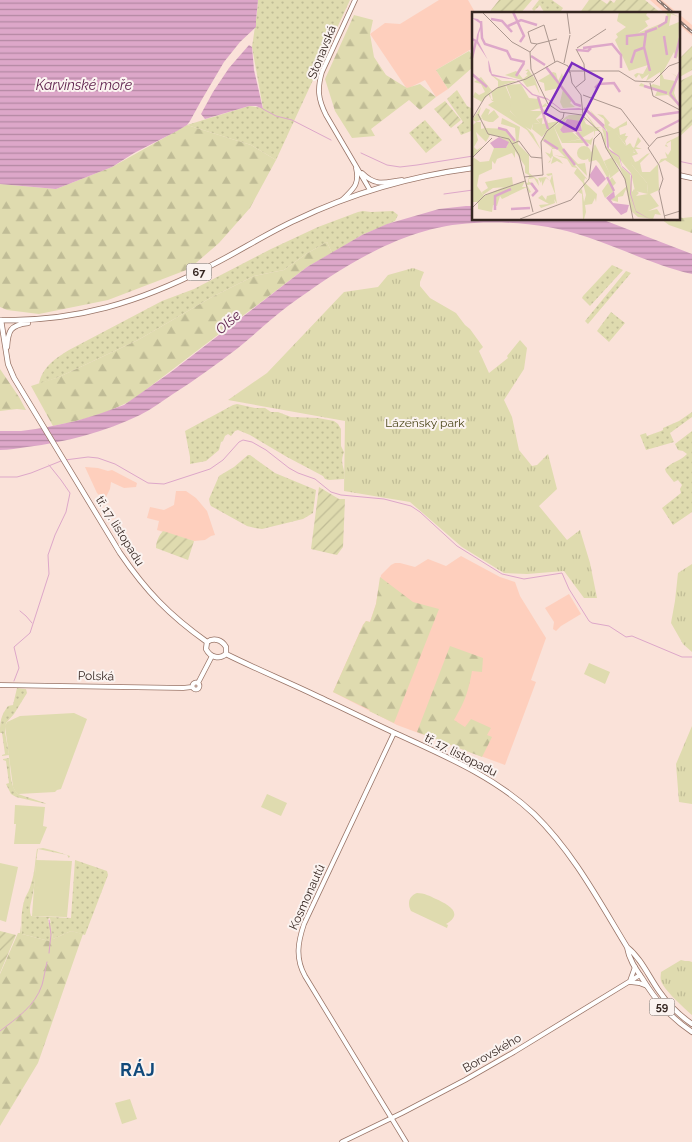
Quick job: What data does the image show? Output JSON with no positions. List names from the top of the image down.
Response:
{
  "streets": {
    "main road": ["67", "tř. 17. listopadu", "59"],
    "street": [
      "Stonavská",
      "Polská",
      "Kosmonautů",
      "Borovského"
    ]
  },
  "crossings": [
    ["Stonavská", "67"],
    ["tř. 17. listopadu", "Polská"],
    ["tř. 17. listopadu", "Kosmonautů"],
    ["tř. 17. listopadu", "Borovského"],
    ["Kosmonautů", "Borovského"]
  ],
  "districts": ["RÁJ"],
  "water": ["Karvinské moře", "Olše"],
  "parks": ["Lázeňský park"]
}
